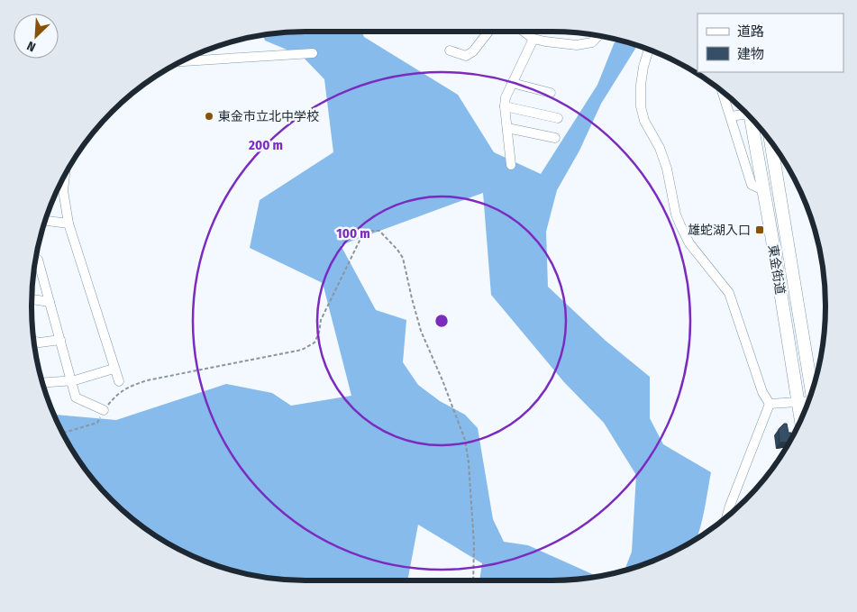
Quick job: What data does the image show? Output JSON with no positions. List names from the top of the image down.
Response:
{
  "streets": {
    "highway": ["東金街道"]
  },
  "places": {
    "other": ["東金市立北中学校"],
    "transit": ["雄蛇湖入口"]
  },
  "legend": ["道路", "建物"],
  "north": "bottom left",
  "rings": ["200 m", "100 m"]
}
